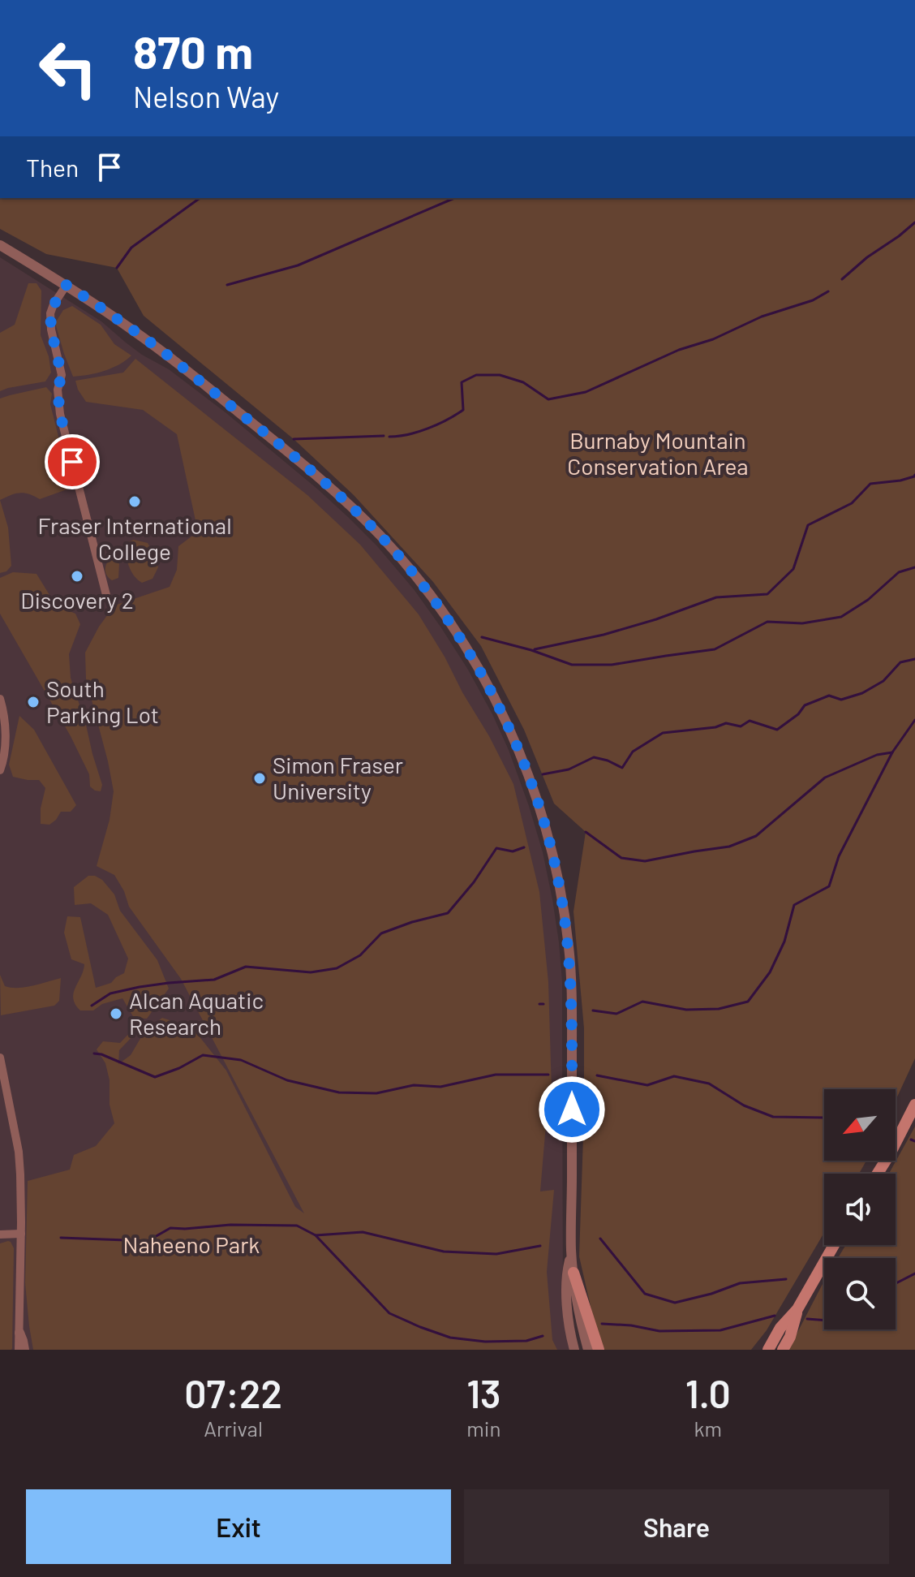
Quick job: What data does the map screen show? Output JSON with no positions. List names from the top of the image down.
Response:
{
  "parks": ["Burnaby Mountain Conservation Area", "Naheeno Park"],
  "places": [
    "Fraser International College",
    "Discovery 2",
    "South Parking Lot",
    "Simon Fraser University",
    "Alcan Aquatic Research"
  ],
  "north": "bottom left",
  "page": {
    "turn": ["870 m", "Nelson Way"],
    "then": "Then",
    "eta": [
      "07:22",
      "Arrival",
      "13",
      "min",
      "1.0",
      "km"
    ],
    "buttons": ["Exit", "Share"]
  }
}
